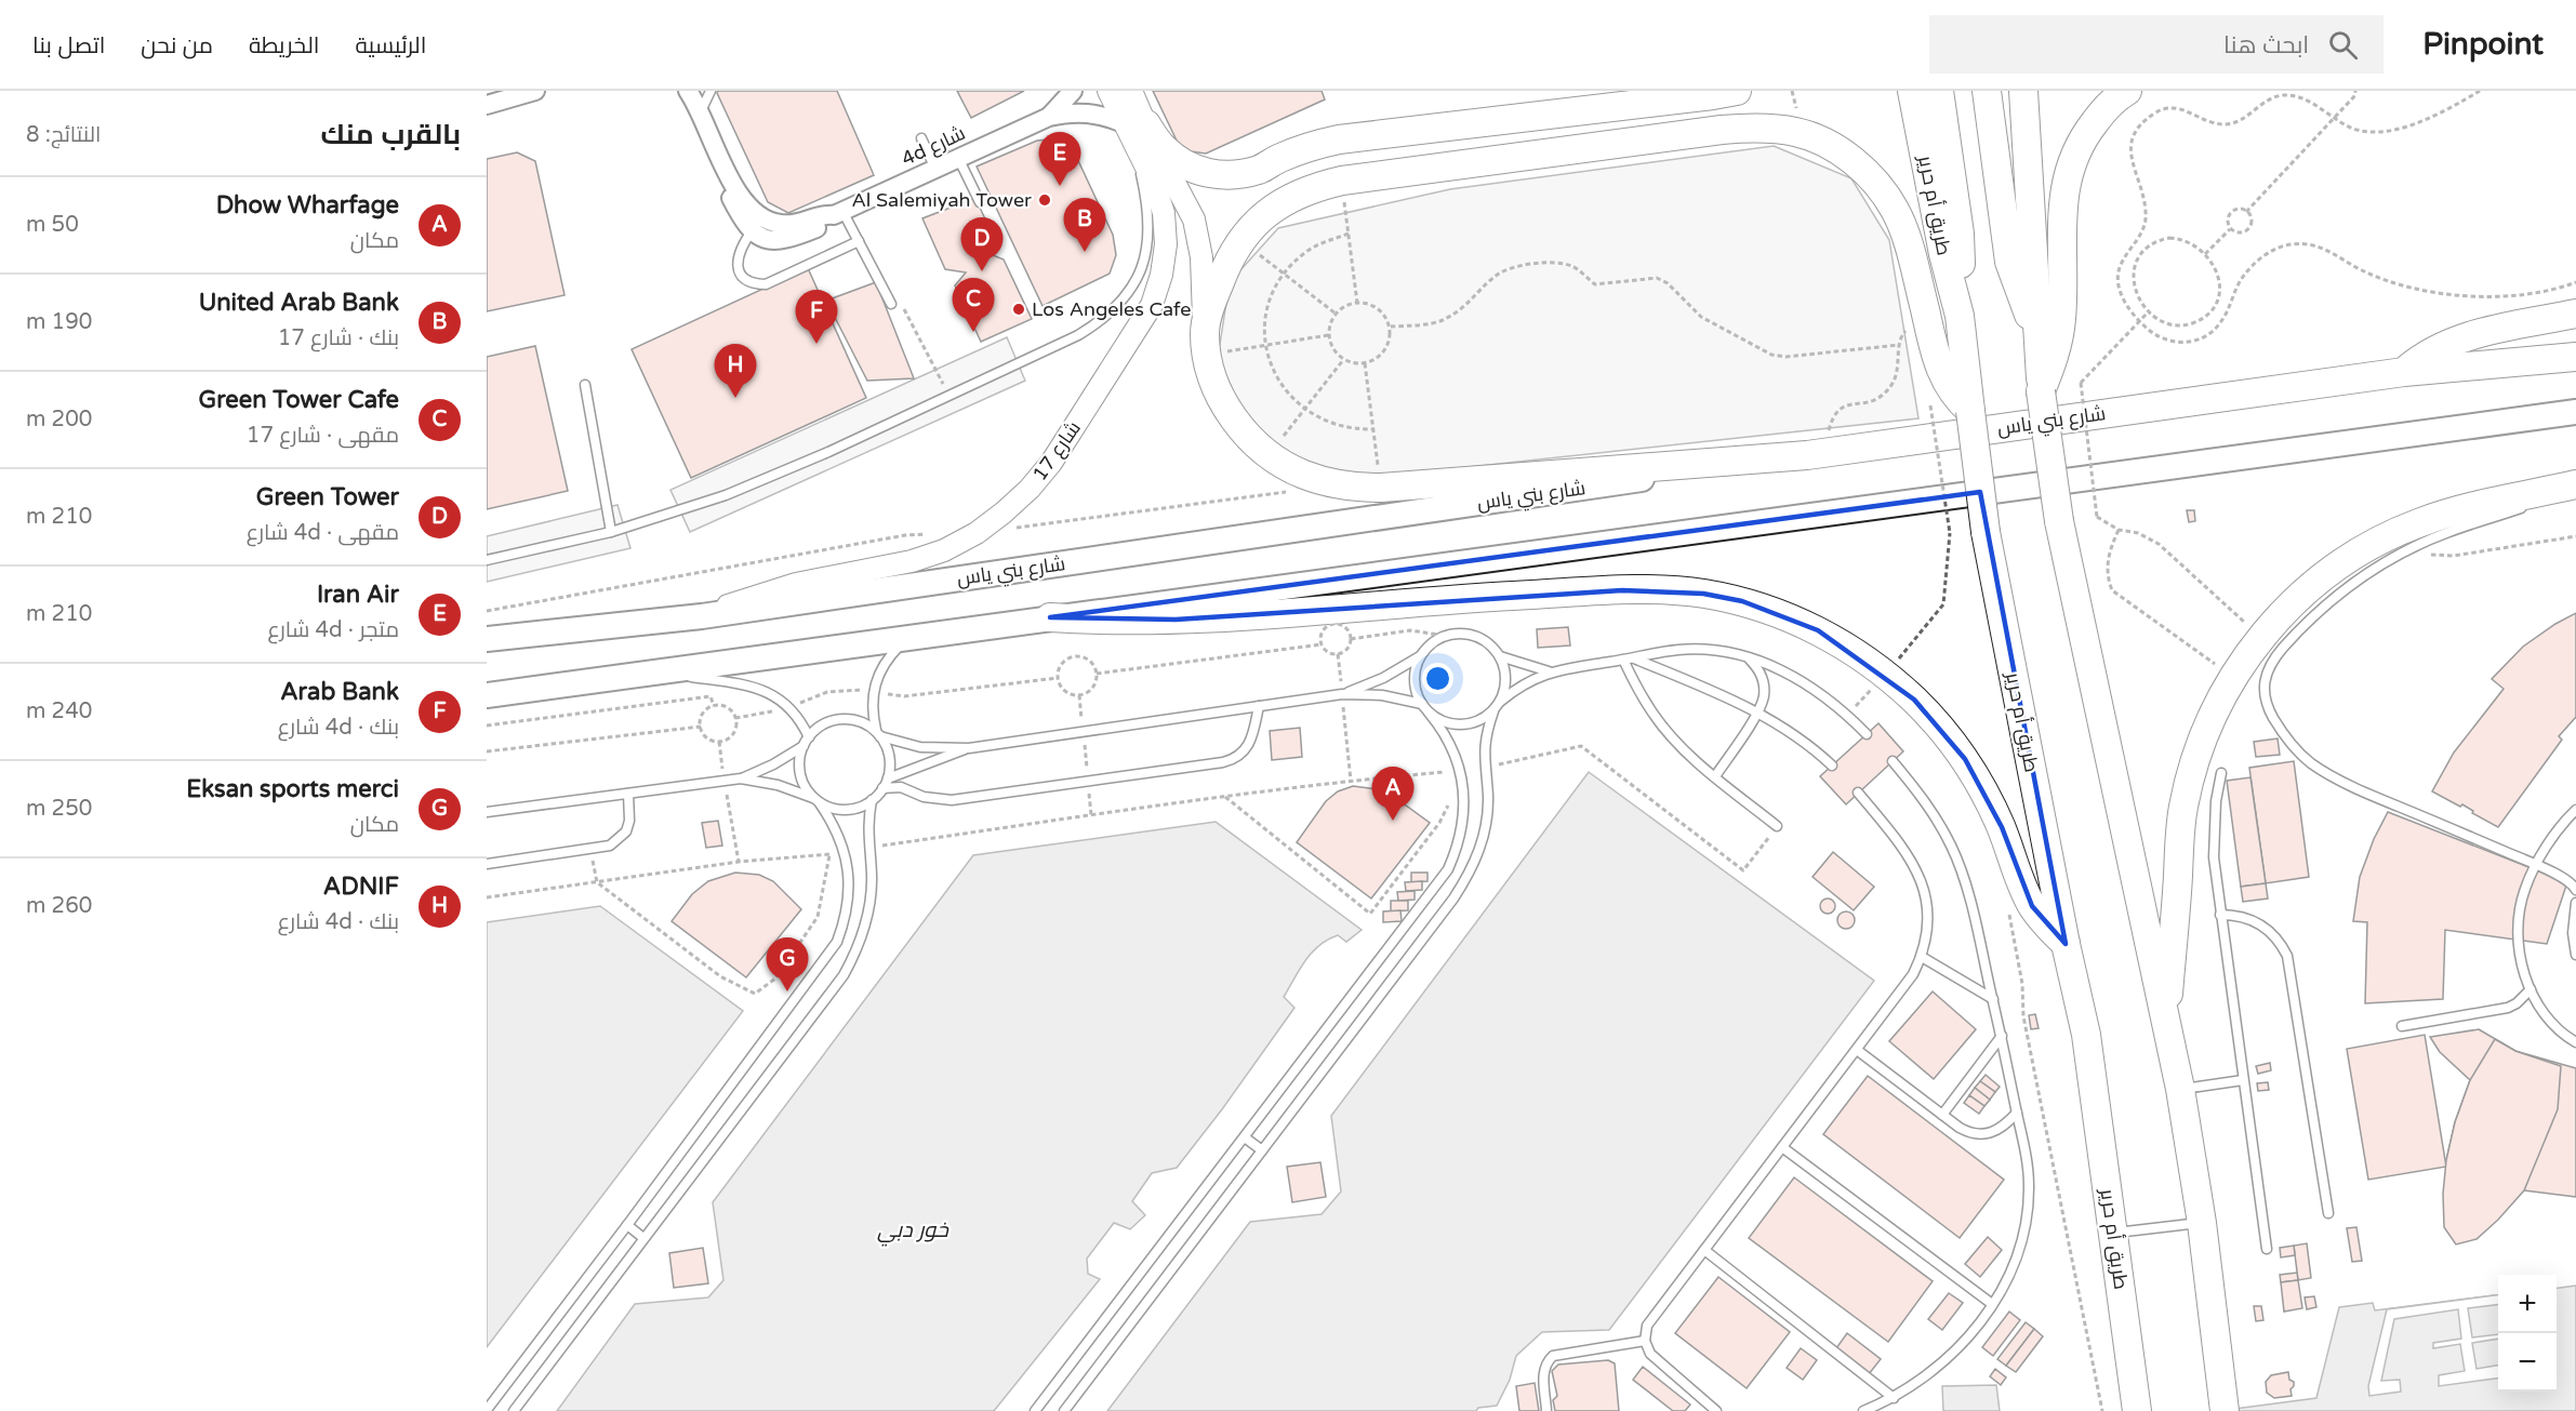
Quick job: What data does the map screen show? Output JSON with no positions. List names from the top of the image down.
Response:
{
  "streets": {
    "main road": ["طريق أم حرير", "شارع بني ياس"],
    "street": ["4d شارع", "شارع 17"]
  },
  "crossings": [
    ["4d شارع", "شارع 17"],
    ["شارع بني ياس", "شارع 17"]
  ],
  "water": ["خور دبي"],
  "places": ["Al Salemiyah Tower", "Los Angeles Cafe"],
  "page": {
    "header": "Pinpoint",
    "search": "ابحث هنا",
    "nav": [
      "الرئيسية",
      "الخريطة",
      "من نحن",
      "اتصل بنا"
    ],
    "heading": ["بالقرب منك", "النتائج: 8"],
    "pins": [
      "E",
      "B",
      "D",
      "C",
      "F",
      "H",
      "A",
      "G"
    ],
    "list": [
      {
        "mark": "A",
        "name": "Dhow Wharfage",
        "note": "مكان",
        "value": "50 m"
      },
      {
        "mark": "B",
        "name": "United Arab Bank",
        "note": "بنك · شارع 17",
        "value": "190 m"
      },
      {
        "mark": "C",
        "name": "Green Tower Cafe",
        "note": "مقهى · شارع 17",
        "value": "200 m"
      },
      {
        "mark": "D",
        "name": "Green Tower",
        "note": "مقهى · 4d شارع",
        "value": "210 m"
      },
      {
        "mark": "E",
        "name": "Iran Air",
        "note": "متجر · 4d شارع",
        "value": "210 m"
      },
      {
        "mark": "F",
        "name": "Arab Bank",
        "note": "بنك · 4d شارع",
        "value": "240 m"
      },
      {
        "mark": "G",
        "name": "Eksan sports merci",
        "note": "مكان",
        "value": "250 m"
      },
      {
        "mark": "H",
        "name": "ADNIF",
        "note": "بنك · 4d شارع",
        "value": "260 m"
      }
    ],
    "map_buttons": ["+", "−"]
  }
}
